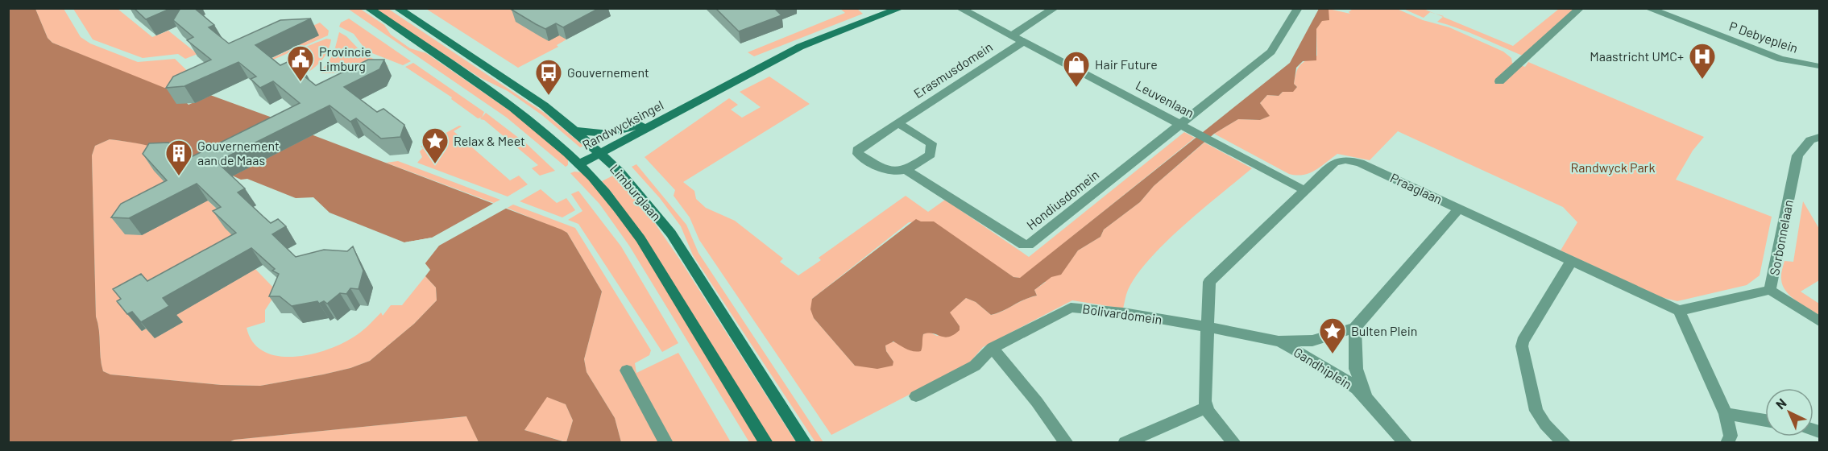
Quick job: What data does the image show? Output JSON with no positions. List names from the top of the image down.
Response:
{
  "streets": {
    "main road": ["Randwycksingel", "Limburglaan"],
    "street": [
      "P Debyeplein",
      "Erasmusdomein",
      "Leuvenlaan",
      "Praaglaan",
      "Hondiusdomein",
      "Sorbonnelaan",
      "Bolivardomein",
      "Gandhiplein"
    ]
  },
  "crossings": [
    ["Erasmusdomein", "Leuvenlaan"],
    ["Erasmusdomein", "Hondiusdomein"],
    ["Leuvenlaan", "Praaglaan"],
    ["Leuvenlaan", "Hondiusdomein"],
    ["Randwycksingel", "Limburglaan"],
    ["Praaglaan", "Sorbonnelaan"],
    ["Praaglaan", "Bolivardomein"],
    ["Praaglaan", "Gandhiplein"],
    ["Bolivardomein", "Gandhiplein"]
  ],
  "parks": ["Randwyck Park"],
  "places": {
    "hospital": ["Maastricht UMC+"],
    "public building": ["Provincie Limburg"],
    "shop": ["Hair Future"],
    "bus stop": ["Gouvernement"],
    "place": ["Relax & Meet", "Bulten Plein"],
    "building": ["Gouvernement aan de Maas"]
  },
  "north": "top left"
}
